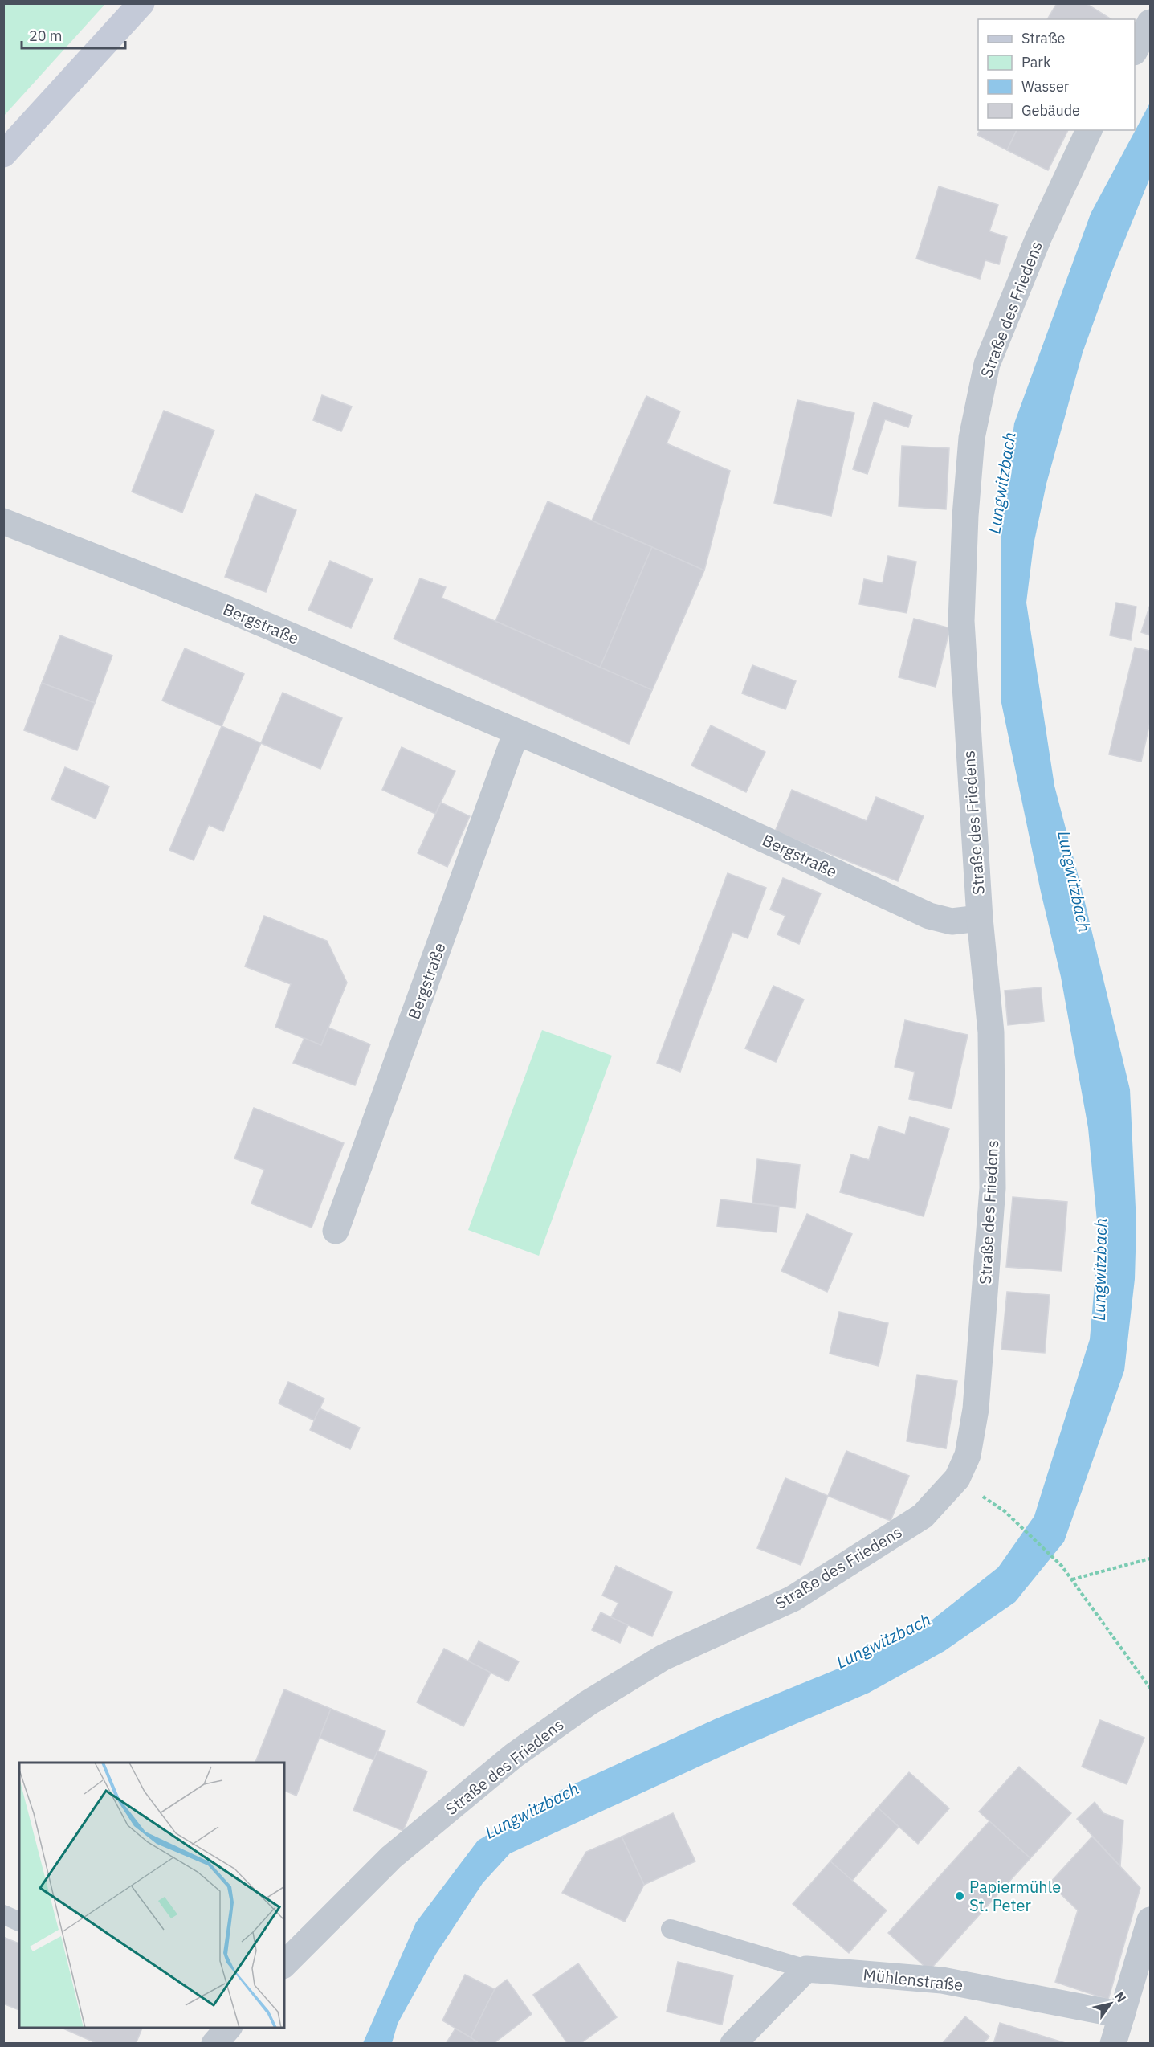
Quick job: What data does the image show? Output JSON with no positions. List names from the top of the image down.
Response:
{
  "streets": {
    "street": ["Straße des Friedens", "Bergstraße", "Mühlenstraße"]
  },
  "crossings": [
    ["Straße des Friedens", "Bergstraße"]
  ],
  "water": ["Lungwitzbach"],
  "places": ["Papiermühle St. Peter"],
  "legend": [
    "Straße",
    "Park",
    "Wasser",
    "Gebäude"
  ],
  "scale_bar": "20 m",
  "north": "top right"
}
